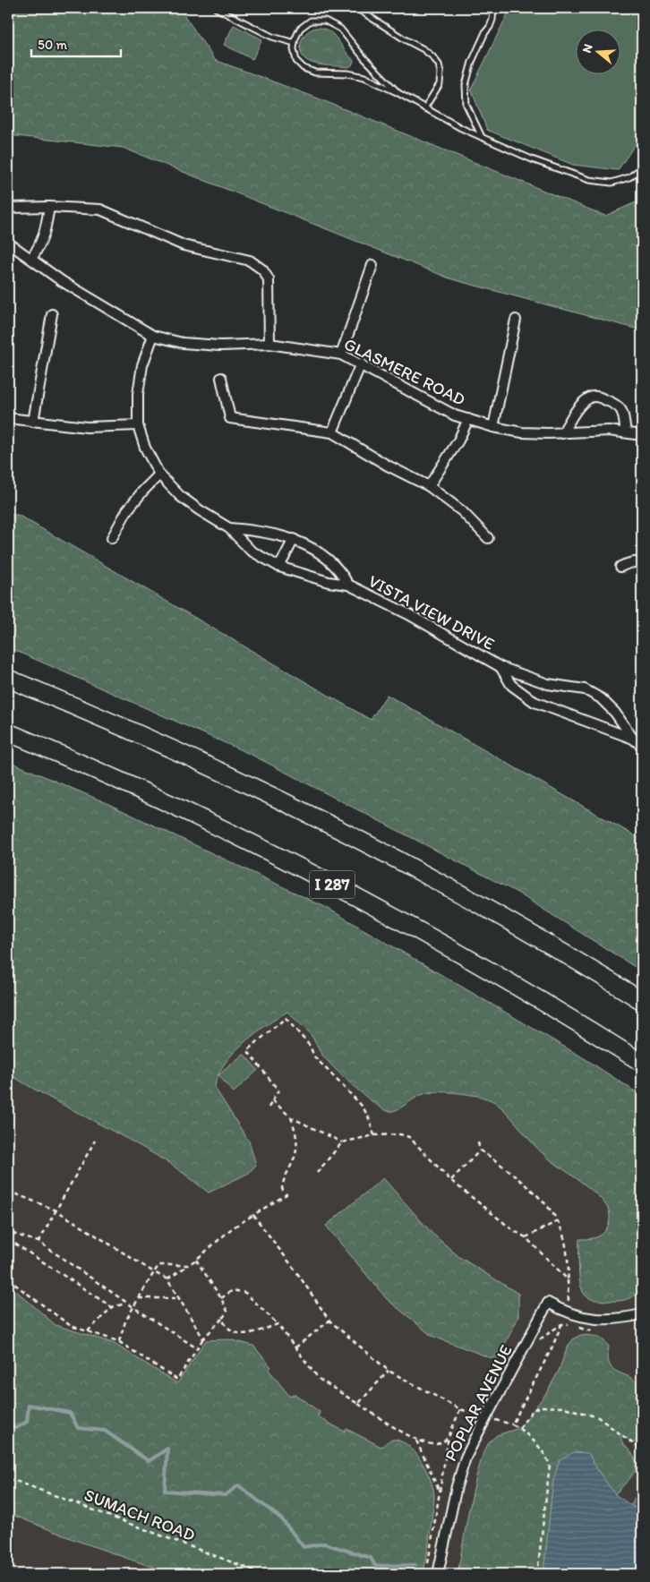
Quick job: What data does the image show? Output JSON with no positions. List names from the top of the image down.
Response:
{
  "streets": {
    "highway": ["I 287"],
    "street": ["GLASMERE ROAD", "VISTA VIEW DRIVE", "POPLAR AVENUE"],
    "path": ["SUMACH ROAD"]
  },
  "crossings": [
    ["GLASMERE ROAD", "VISTA VIEW DRIVE"]
  ],
  "scale_bar": "50 m",
  "north": "left"
}
